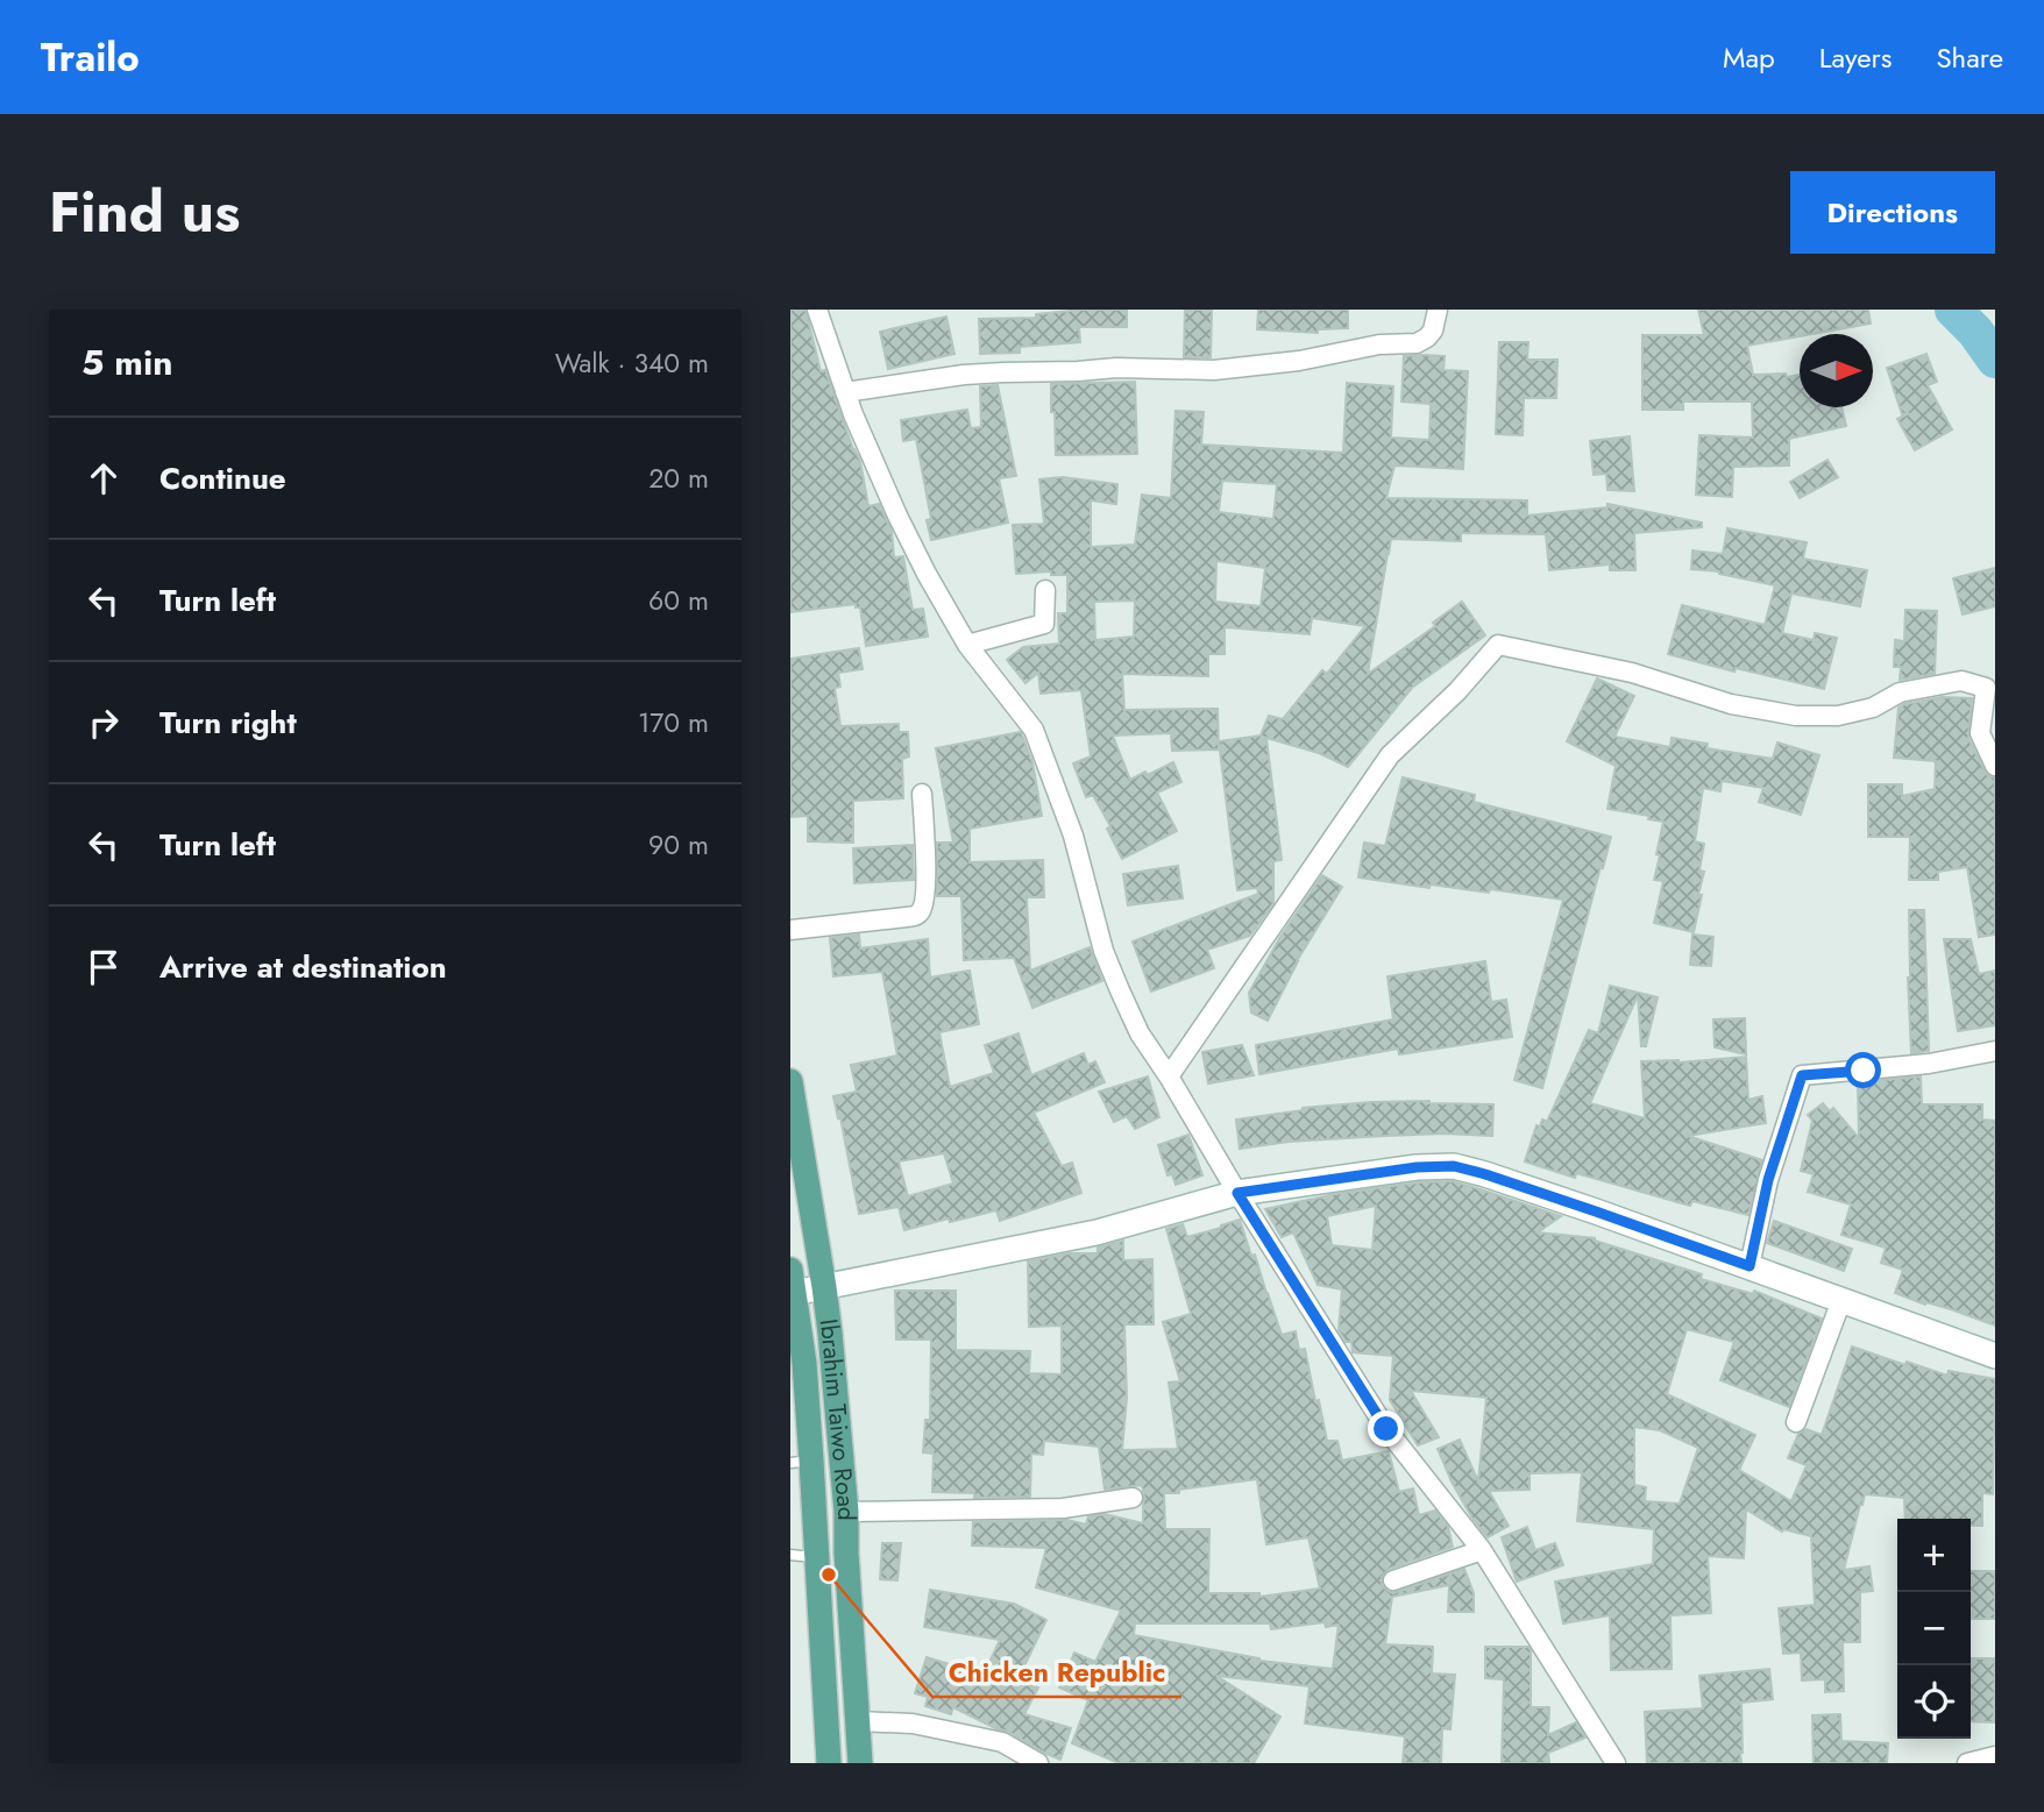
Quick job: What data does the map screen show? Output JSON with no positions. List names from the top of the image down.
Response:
{
  "streets": {
    "main road": ["Ibrahim Taiwo Road"]
  },
  "places": ["Chicken Republic"],
  "north": "right",
  "page": {
    "header": "Trailo",
    "nav": ["Map", "Layers", "Share"],
    "title": "Find us",
    "buttons": "Directions",
    "heading": ["5 min", "Walk · 340 m"],
    "list": [
      ["Continue", "20 m"],
      ["Turn left", "60 m"],
      ["Turn right", "170 m"],
      ["Turn left", "90 m"],
      "Arrive at destination"
    ],
    "map_buttons": ["+", "−"]
  }
}
